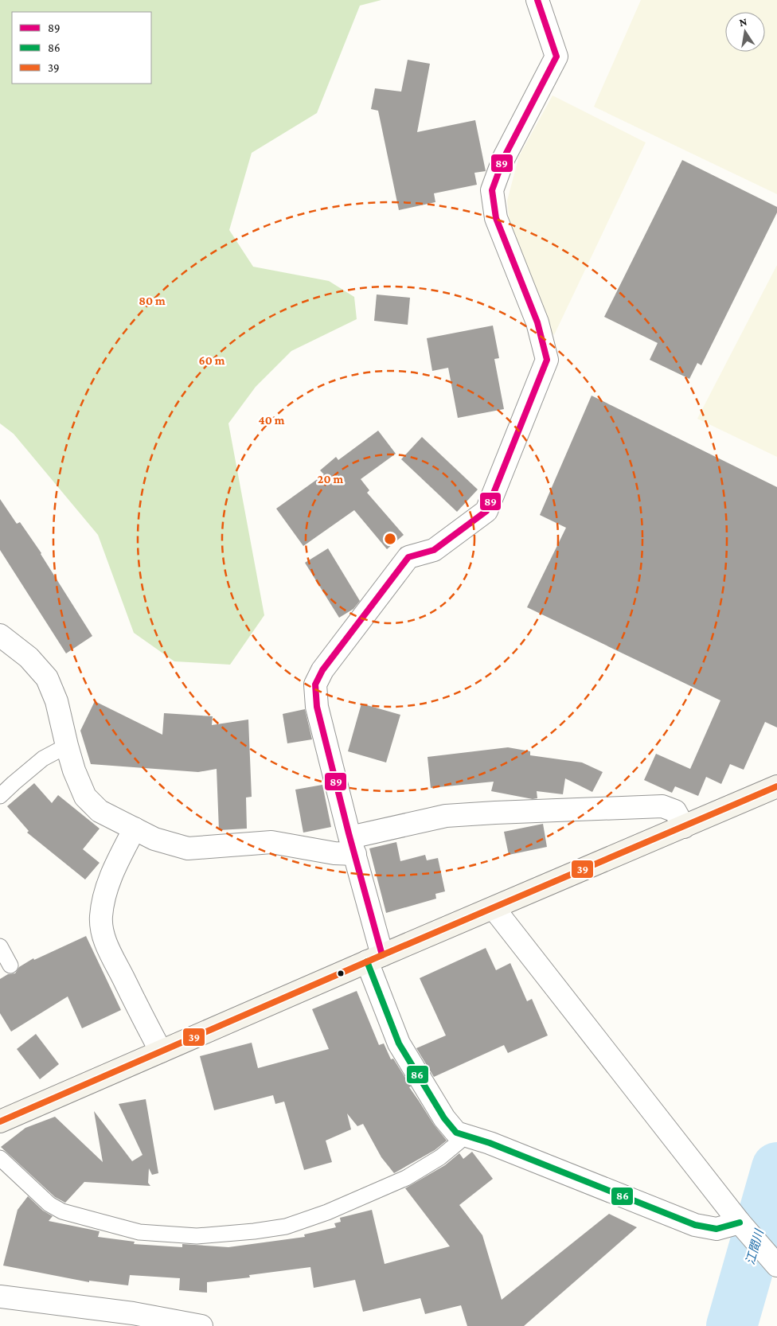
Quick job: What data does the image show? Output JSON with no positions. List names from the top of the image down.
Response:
{
  "water": ["江間川"],
  "lines": ["transit line 89", "transit line 39", "transit line 86"],
  "legend": ["89", "86", "39"],
  "north": "top",
  "rings": [
    "80 m",
    "60 m",
    "40 m",
    "20 m"
  ]
}
